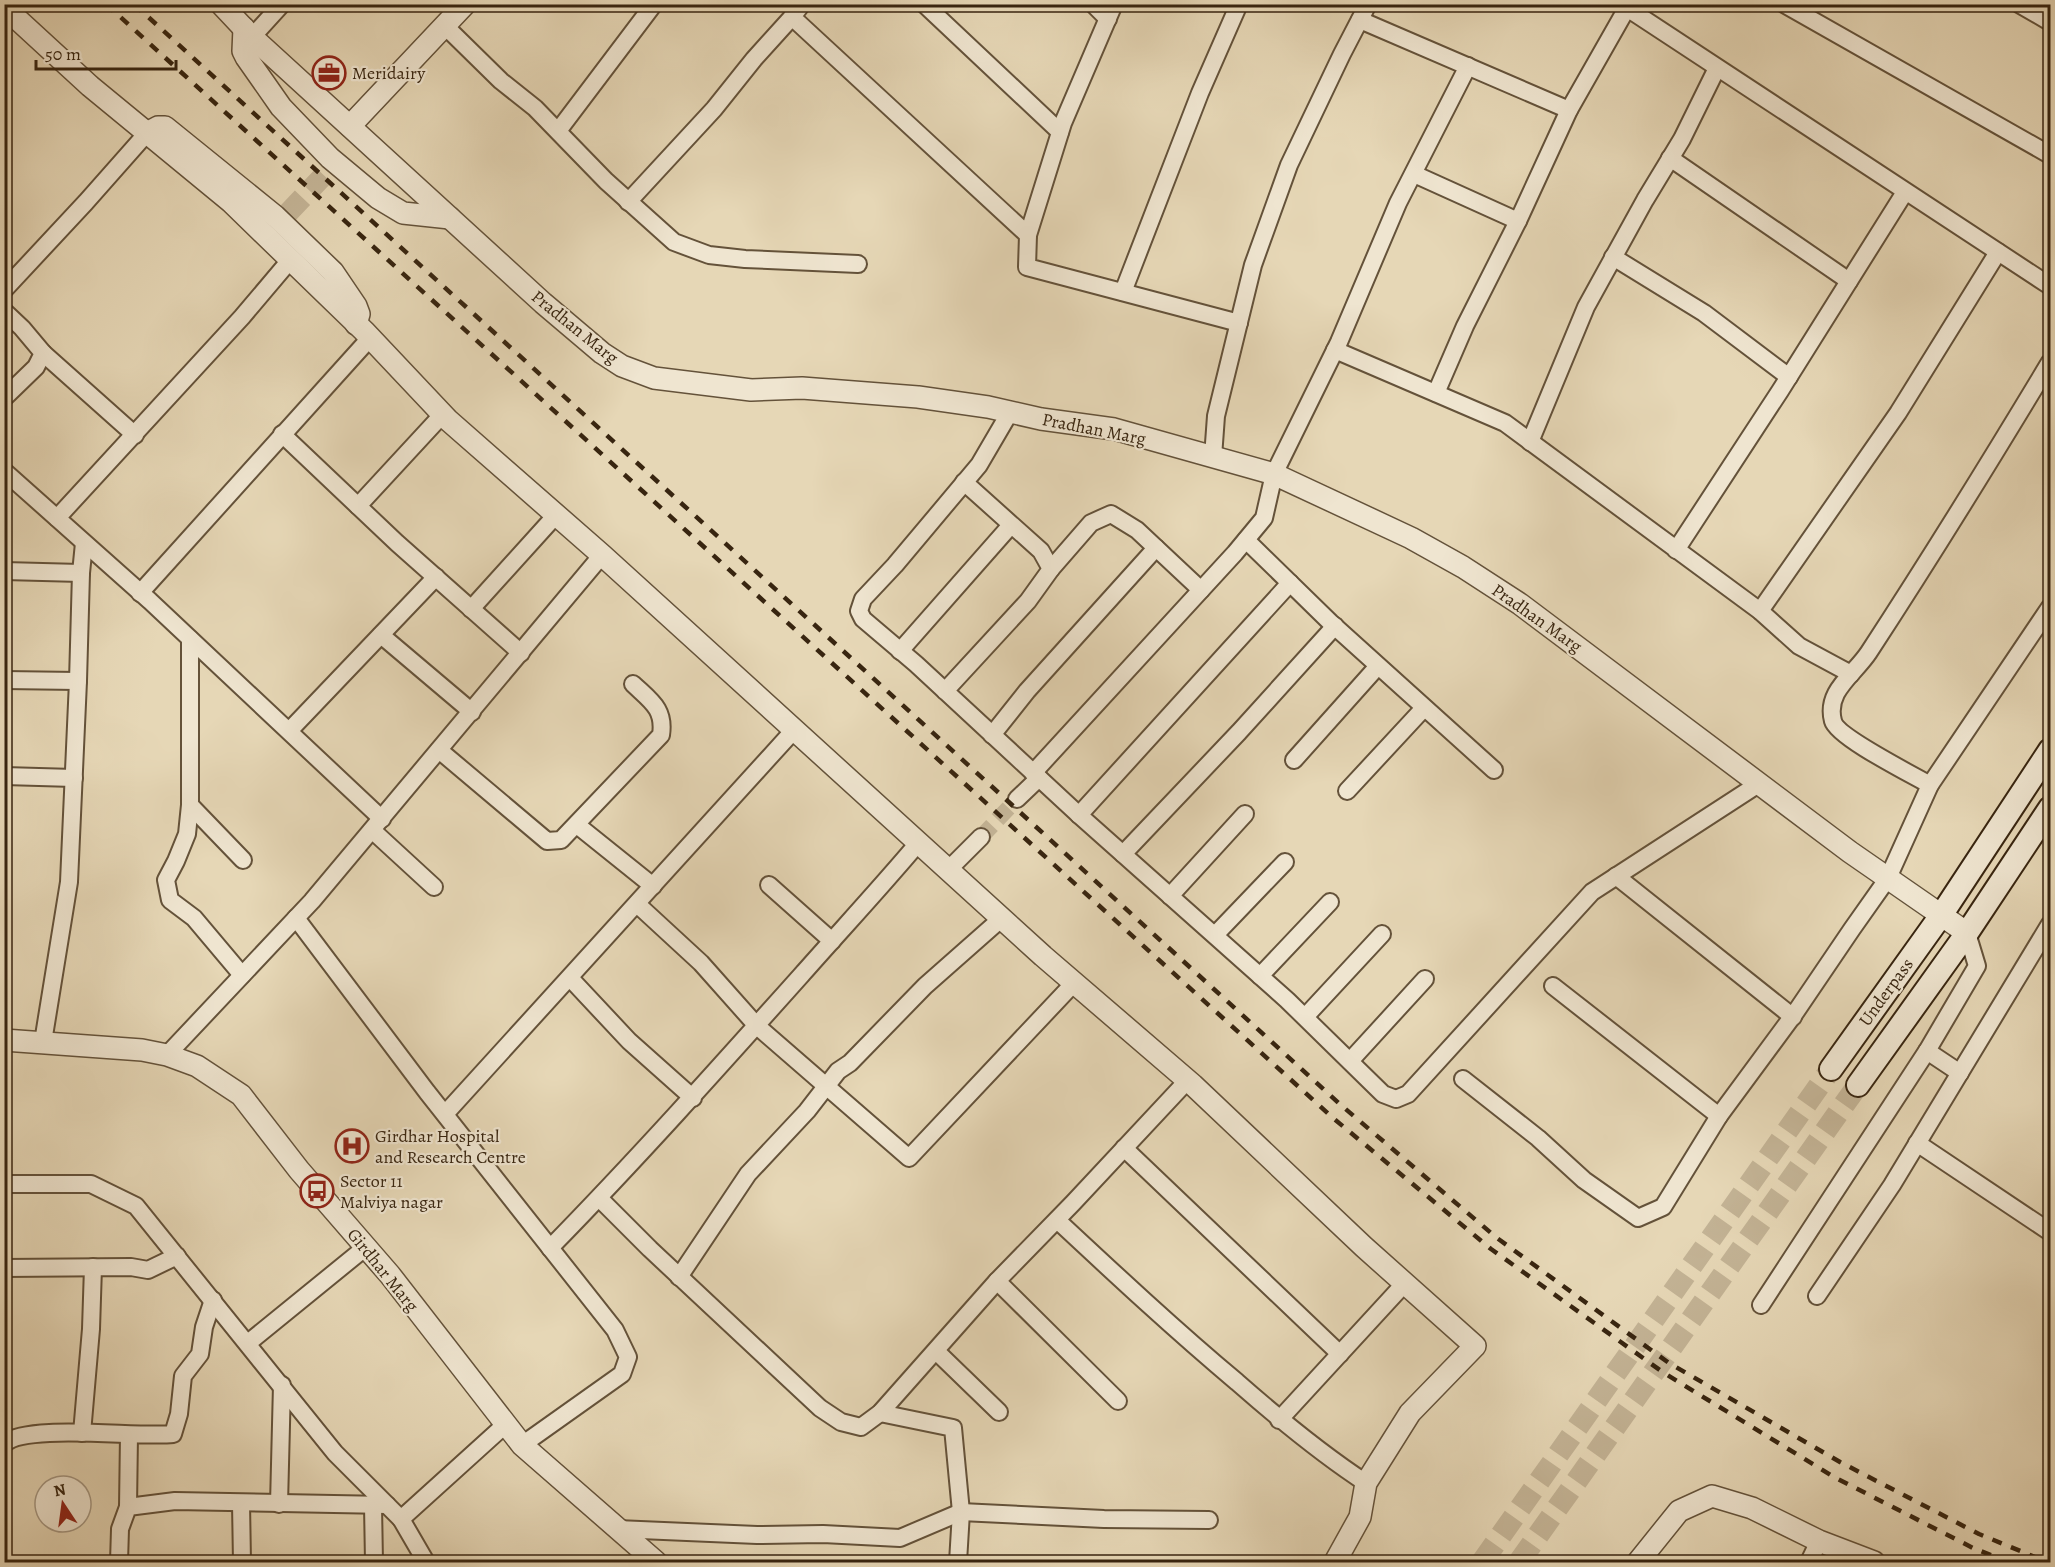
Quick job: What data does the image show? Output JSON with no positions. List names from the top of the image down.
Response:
{
  "streets": {
    "main road": ["Underpass"],
    "street": ["Pradhan Marg", "Girdhar Marg"]
  },
  "crossings": [
    ["Pradhan Marg", "Underpass"]
  ],
  "places": {
    "office": ["Meridairy"],
    "hospital": ["Girdhar Hospital and Research Centre"],
    "bus stop": ["Sector 11 Malviya nagar"]
  },
  "scale_bar": "50 m",
  "north": "top"
}
